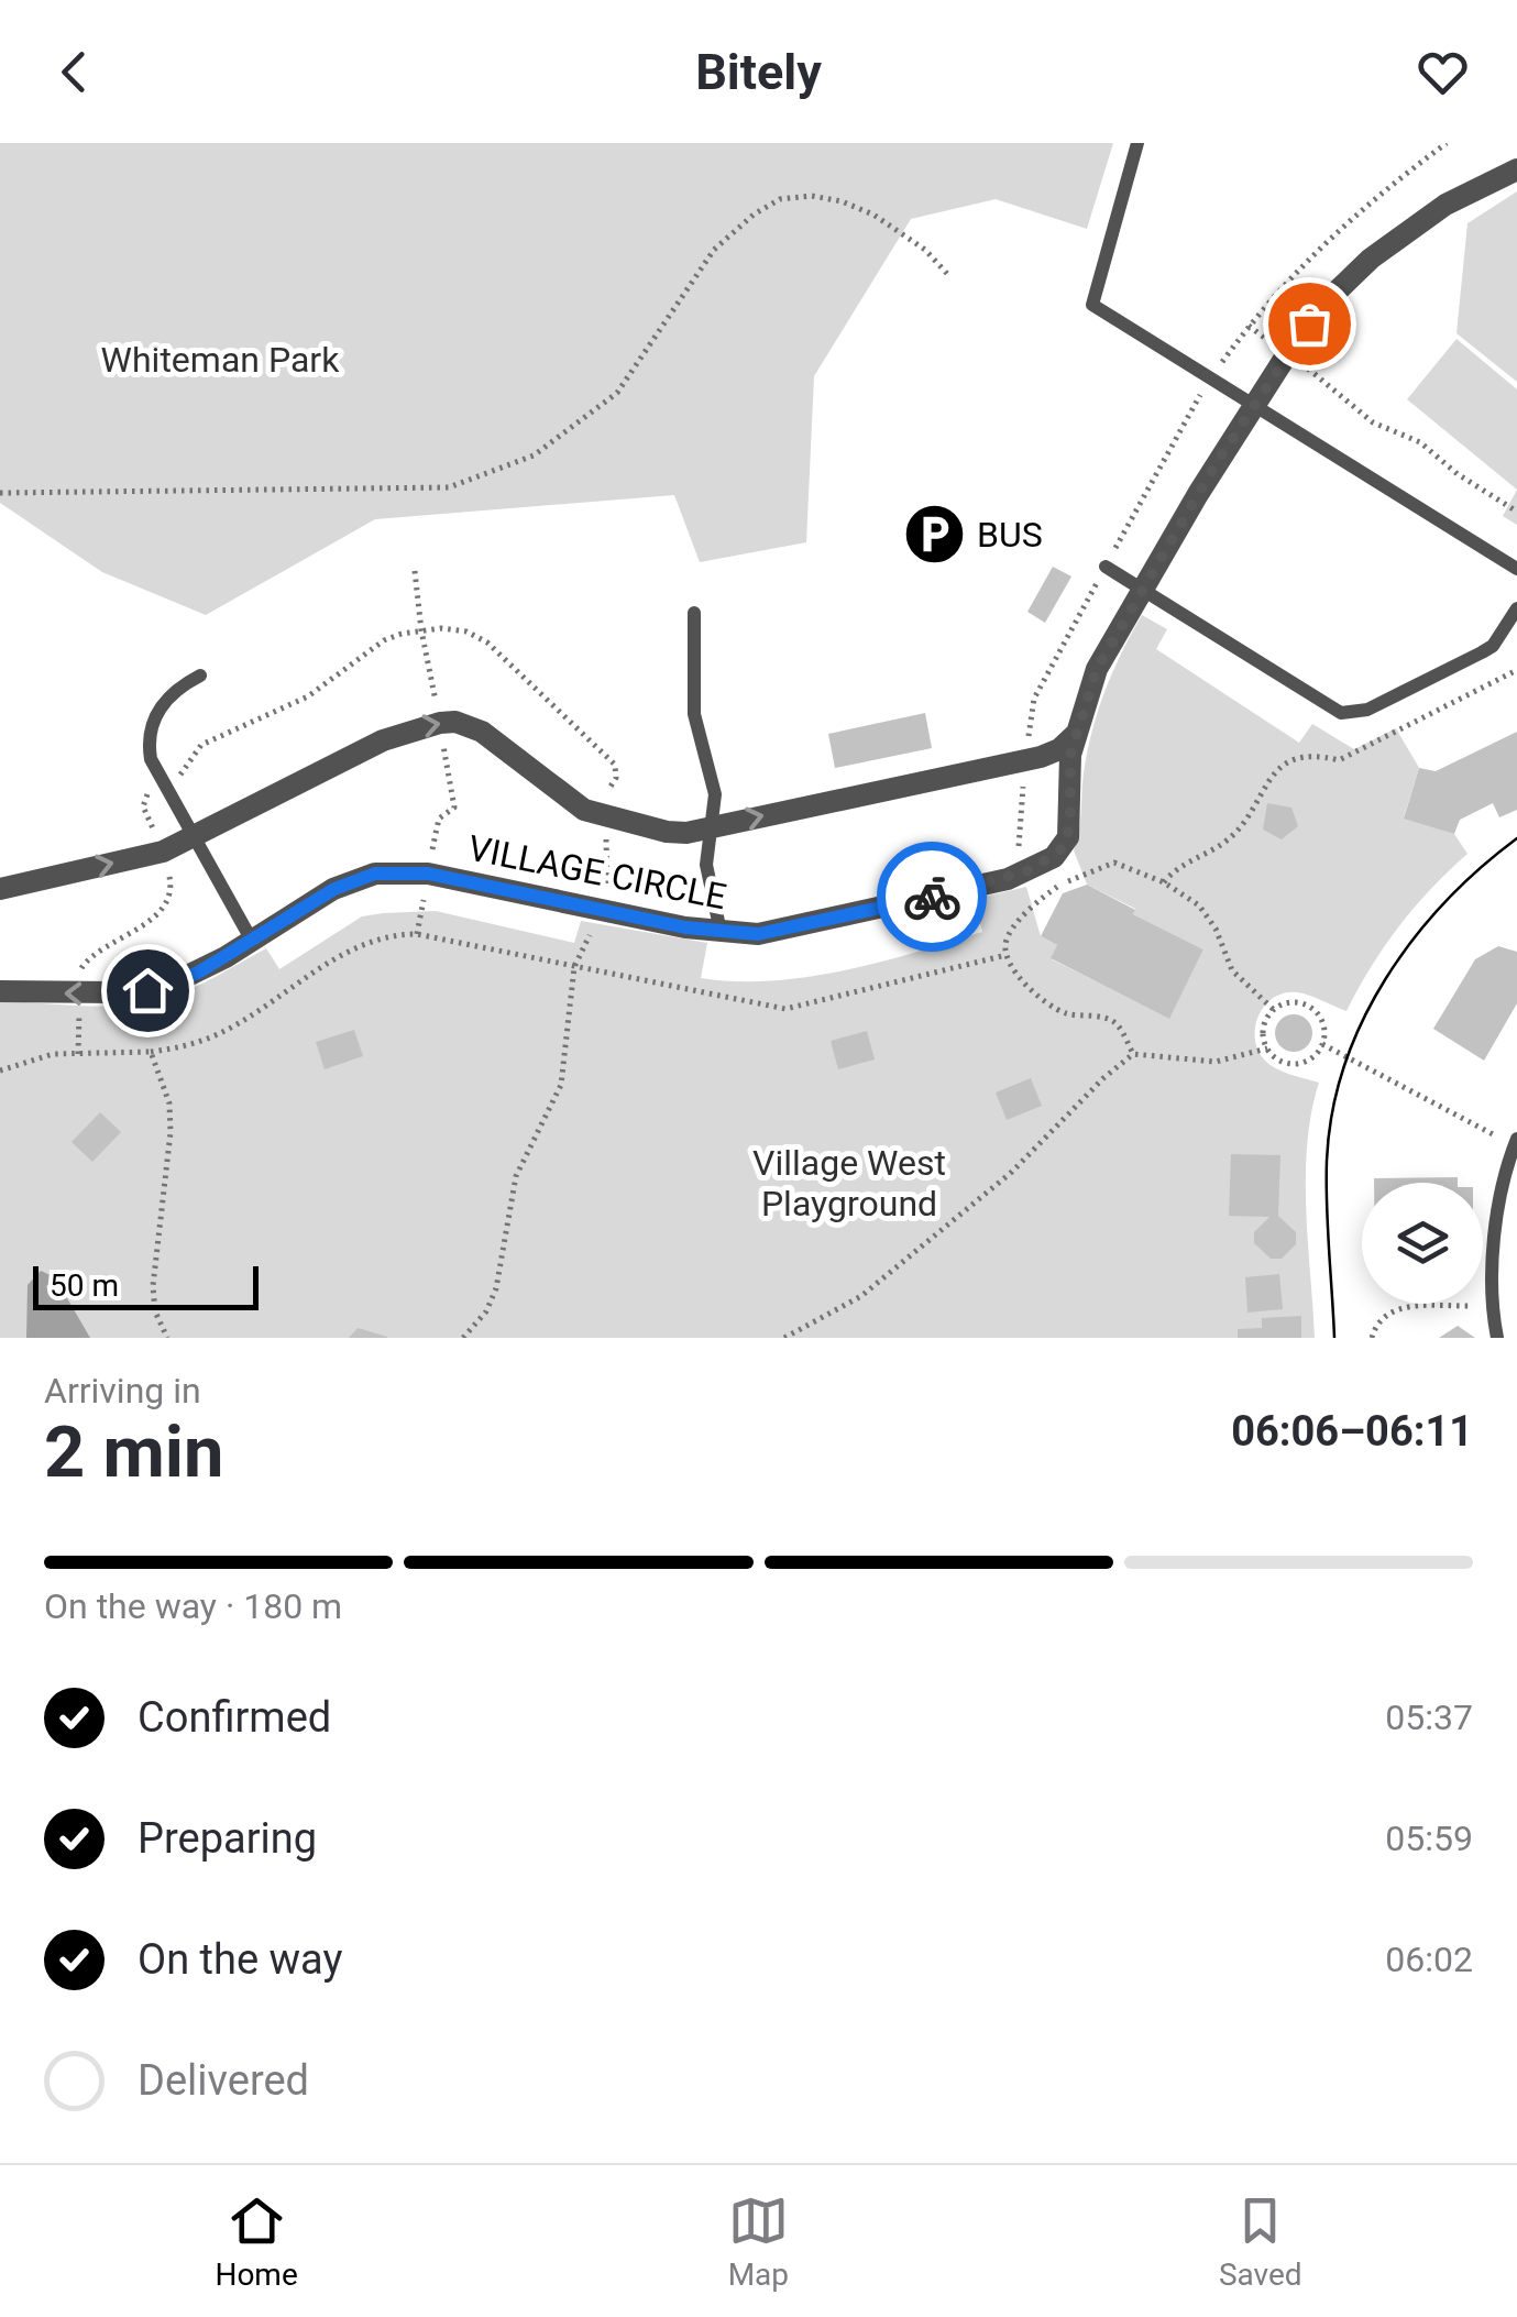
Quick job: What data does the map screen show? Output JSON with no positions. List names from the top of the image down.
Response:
{
  "streets": {
    "street": ["VILLAGE CIRCLE"]
  },
  "parks": ["Whiteman Park", "Village West Playground"],
  "places": {
    "parking": ["BUS"]
  },
  "scale_bar": "50 m",
  "page": {
    "header": "Bitely",
    "scale": "50 m",
    "heading": ["2 min", "Arriving in", "06:06–06:11"],
    "bar": "On the way · 180 m",
    "list": [
      ["Confirmed", "05:37"],
      ["Preparing", "05:59"],
      ["On the way", "06:02"],
      "Delivered"
    ],
    "tabs": ["Home", "Map", "Saved"]
  }
}
